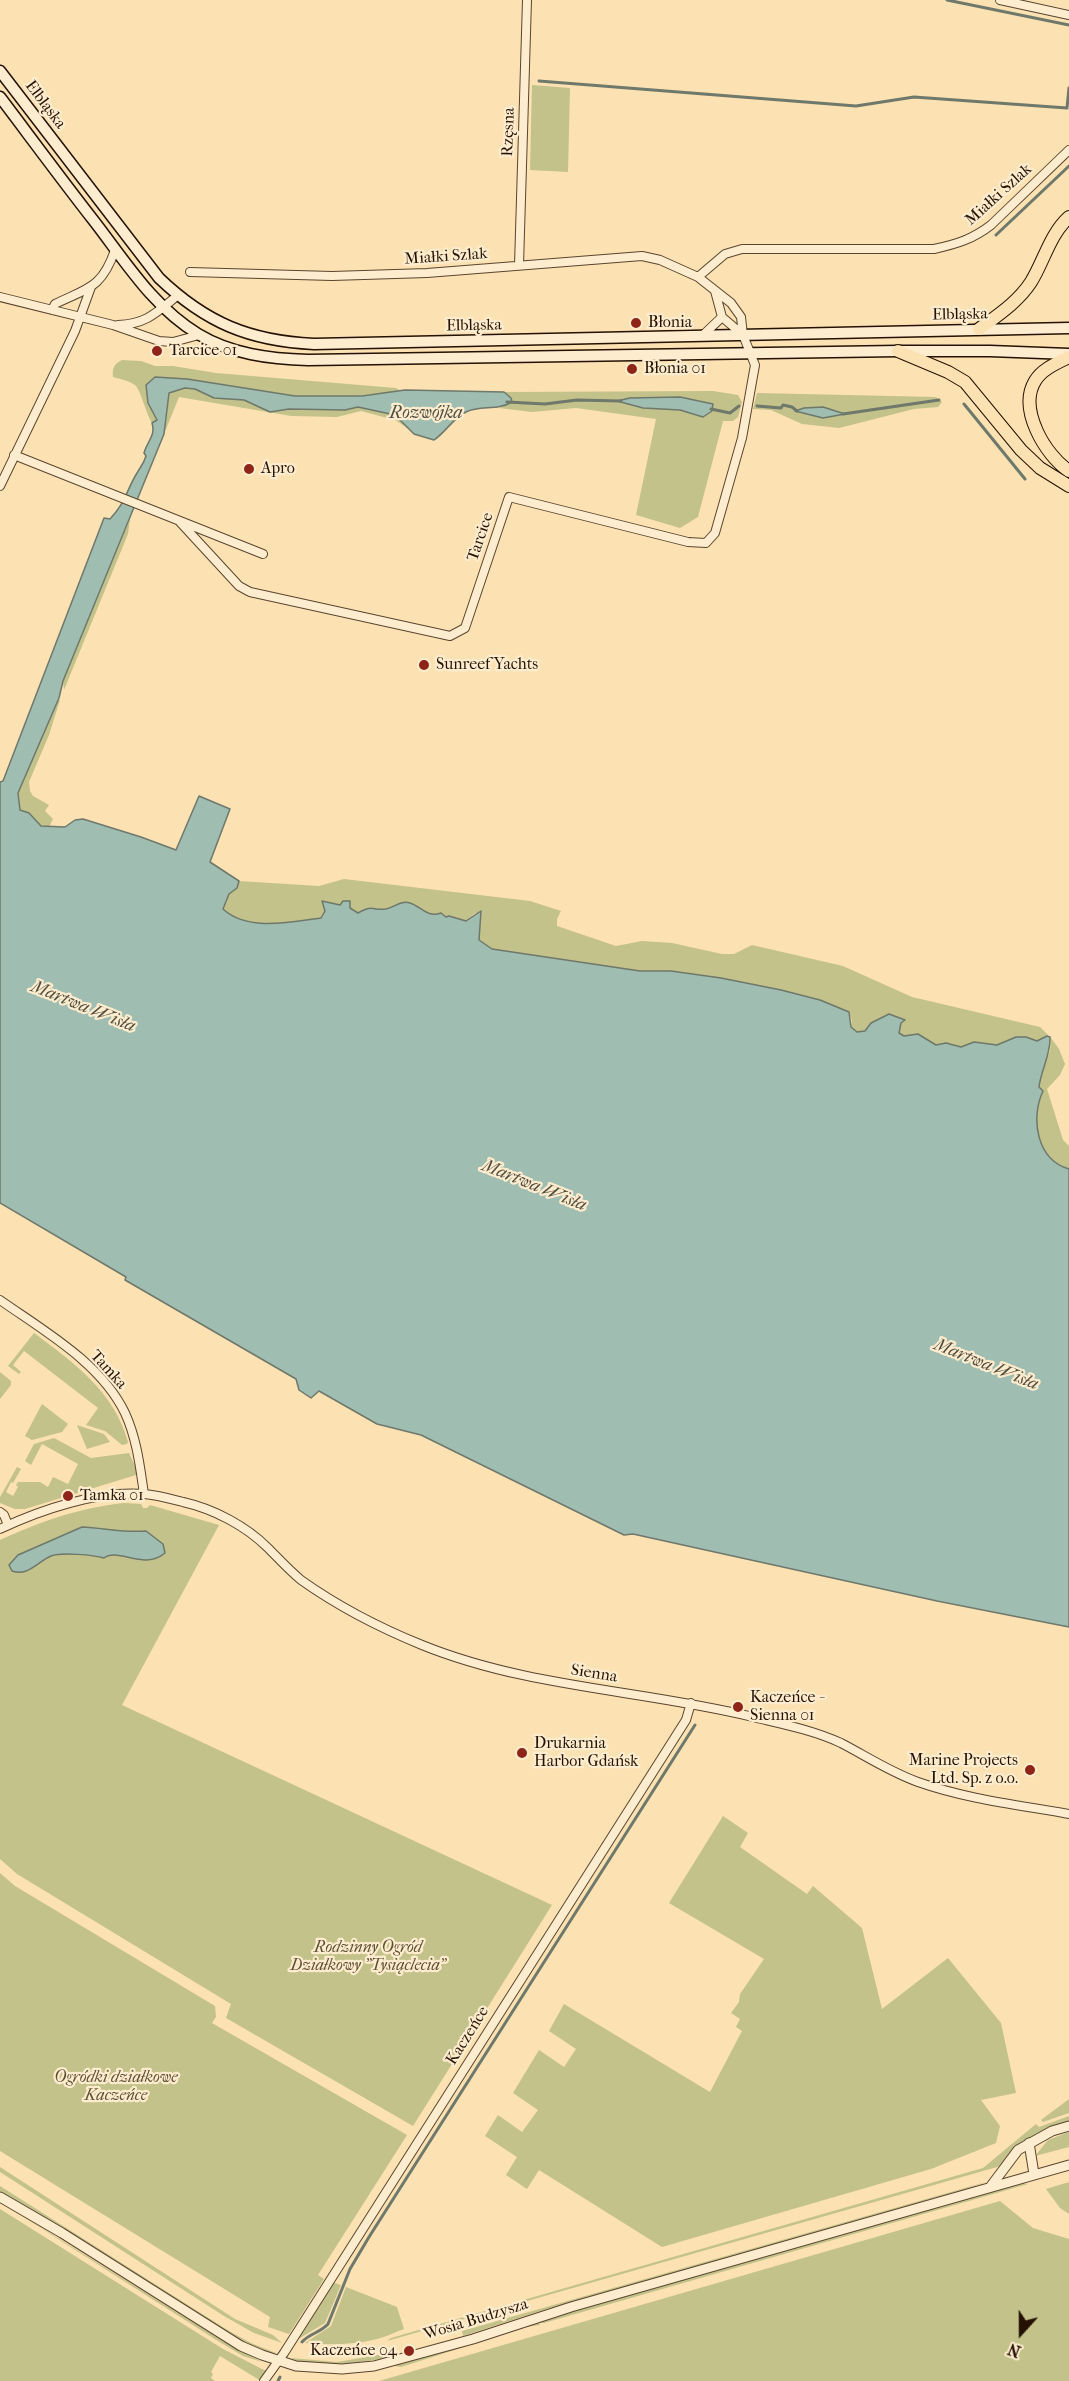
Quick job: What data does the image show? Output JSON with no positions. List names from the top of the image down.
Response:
{
  "streets": {
    "main road": ["Elbląska"],
    "street": [
      "Rzęsna",
      "Miałki Szlak",
      "Tarcice",
      "Tamka",
      "Sienna",
      "Kaczeńce",
      "Wosia Budzysza"
    ]
  },
  "crossings": [
    ["Elbląska", "Miałki Szlak"],
    ["Elbląska", "Tarcice"],
    ["Rzęsna", "Miałki Szlak"],
    ["Miałki Szlak", "Tarcice"],
    ["Tamka", "Sienna"],
    ["Sienna", "Kaczeńce"],
    ["Kaczeńce", "Wosia Budzysza"]
  ],
  "water": ["Rozwójka", "Martwa Wisła"],
  "parks": ["Rodzinny Ogród Działkowy \"Tysiąclecia\"", "Ogródki działkowe Kaczeńce"],
  "places": [
    "Błonia",
    "Tarcice 01",
    "Błonia 01",
    "Apro",
    "Sunreef Yachts",
    "Tamka 01",
    "Kaczeńce - Sienna 01",
    "Drukarnia Harbor Gdańsk",
    "Marine Projects Ltd. Sp. z o.o.",
    "Kaczeńce 04"
  ],
  "north": "bottom"
}
